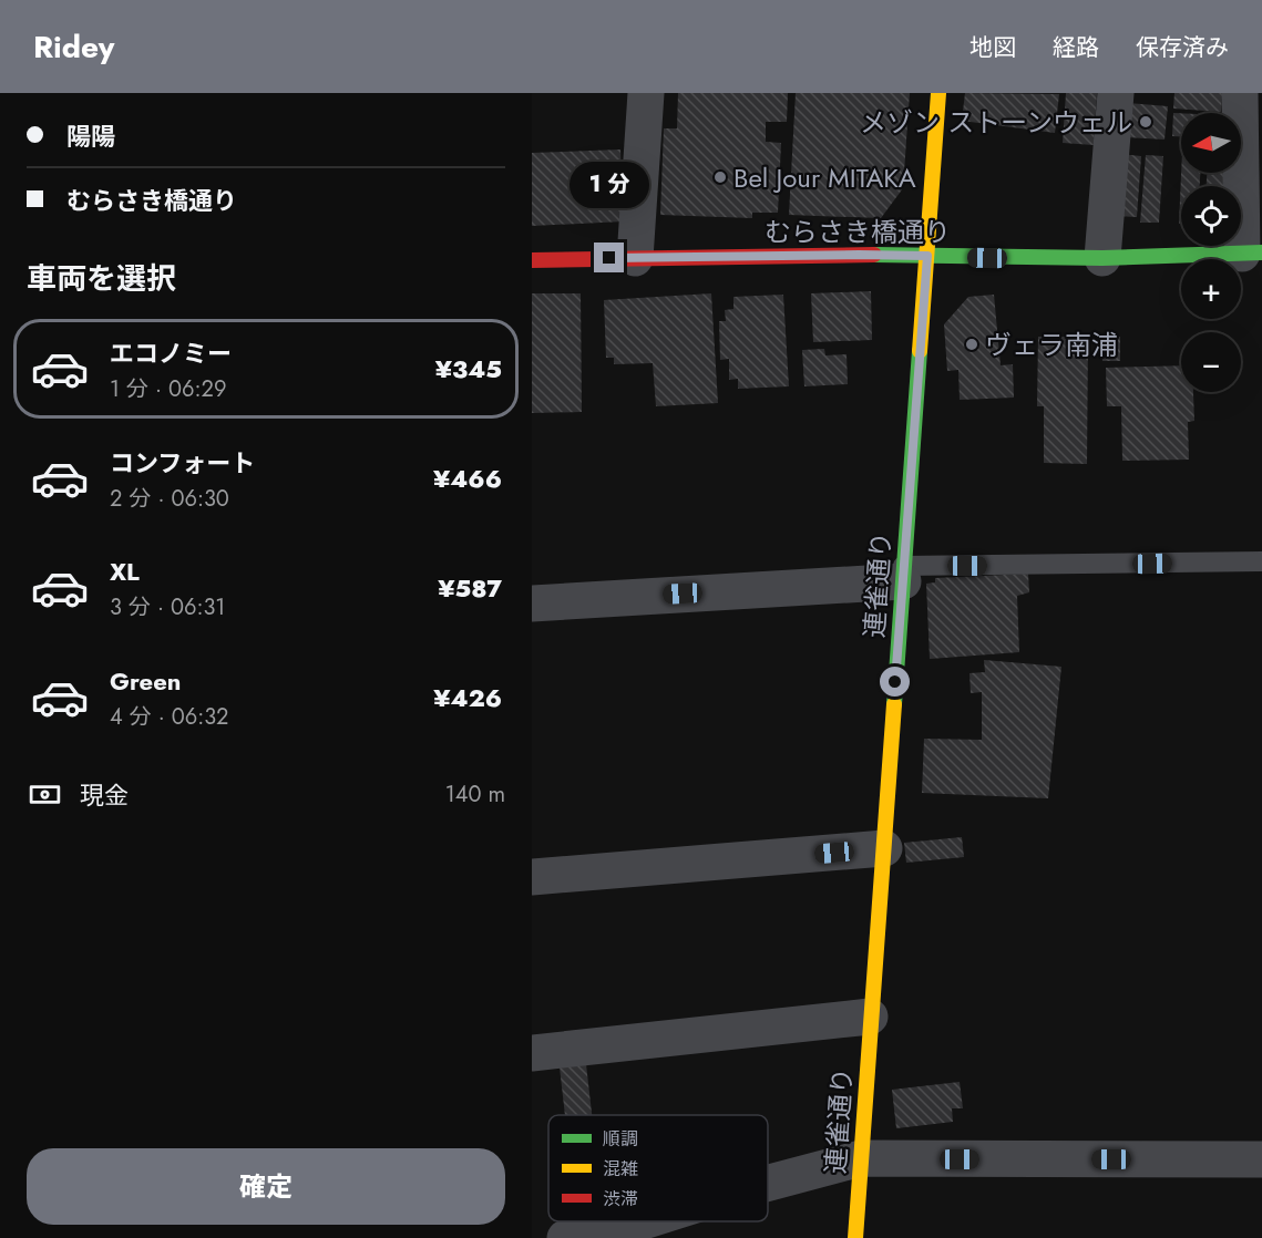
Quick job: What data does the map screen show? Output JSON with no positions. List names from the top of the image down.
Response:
{
  "streets": {
    "main road": ["むらさき橋通り", "連雀通り"]
  },
  "crossings": [
    ["むらさき橋通り", "連雀通り"]
  ],
  "places": ["メゾン ストーンウェル", "Bel Jour MITAKA", "ヴェラ南浦"],
  "legend": ["順調", "混雑", "渋滞"],
  "north": "left",
  "page": {
    "header": "Ridey",
    "nav": ["地図", "経路", "保存済み"],
    "banner": ["陽陽", "むらさき橋通り"],
    "map_buttons": ["+", "−"],
    "bubble": "1 分",
    "heading": "車両を選択",
    "list": [
      {
        "name": "エコノミー",
        "note": "1 分 · 06:29",
        "value": "¥345"
      },
      {
        "name": "コンフォート",
        "note": "2 分 · 06:30",
        "value": "¥466"
      },
      {
        "name": "XL",
        "note": "3 分 · 06:31",
        "value": "¥587"
      },
      {
        "name": "Green",
        "note": "4 分 · 06:32",
        "value": "¥426"
      }
    ],
    "pay": ["現金", "140 m"],
    "buttons": "確定"
  }
}
